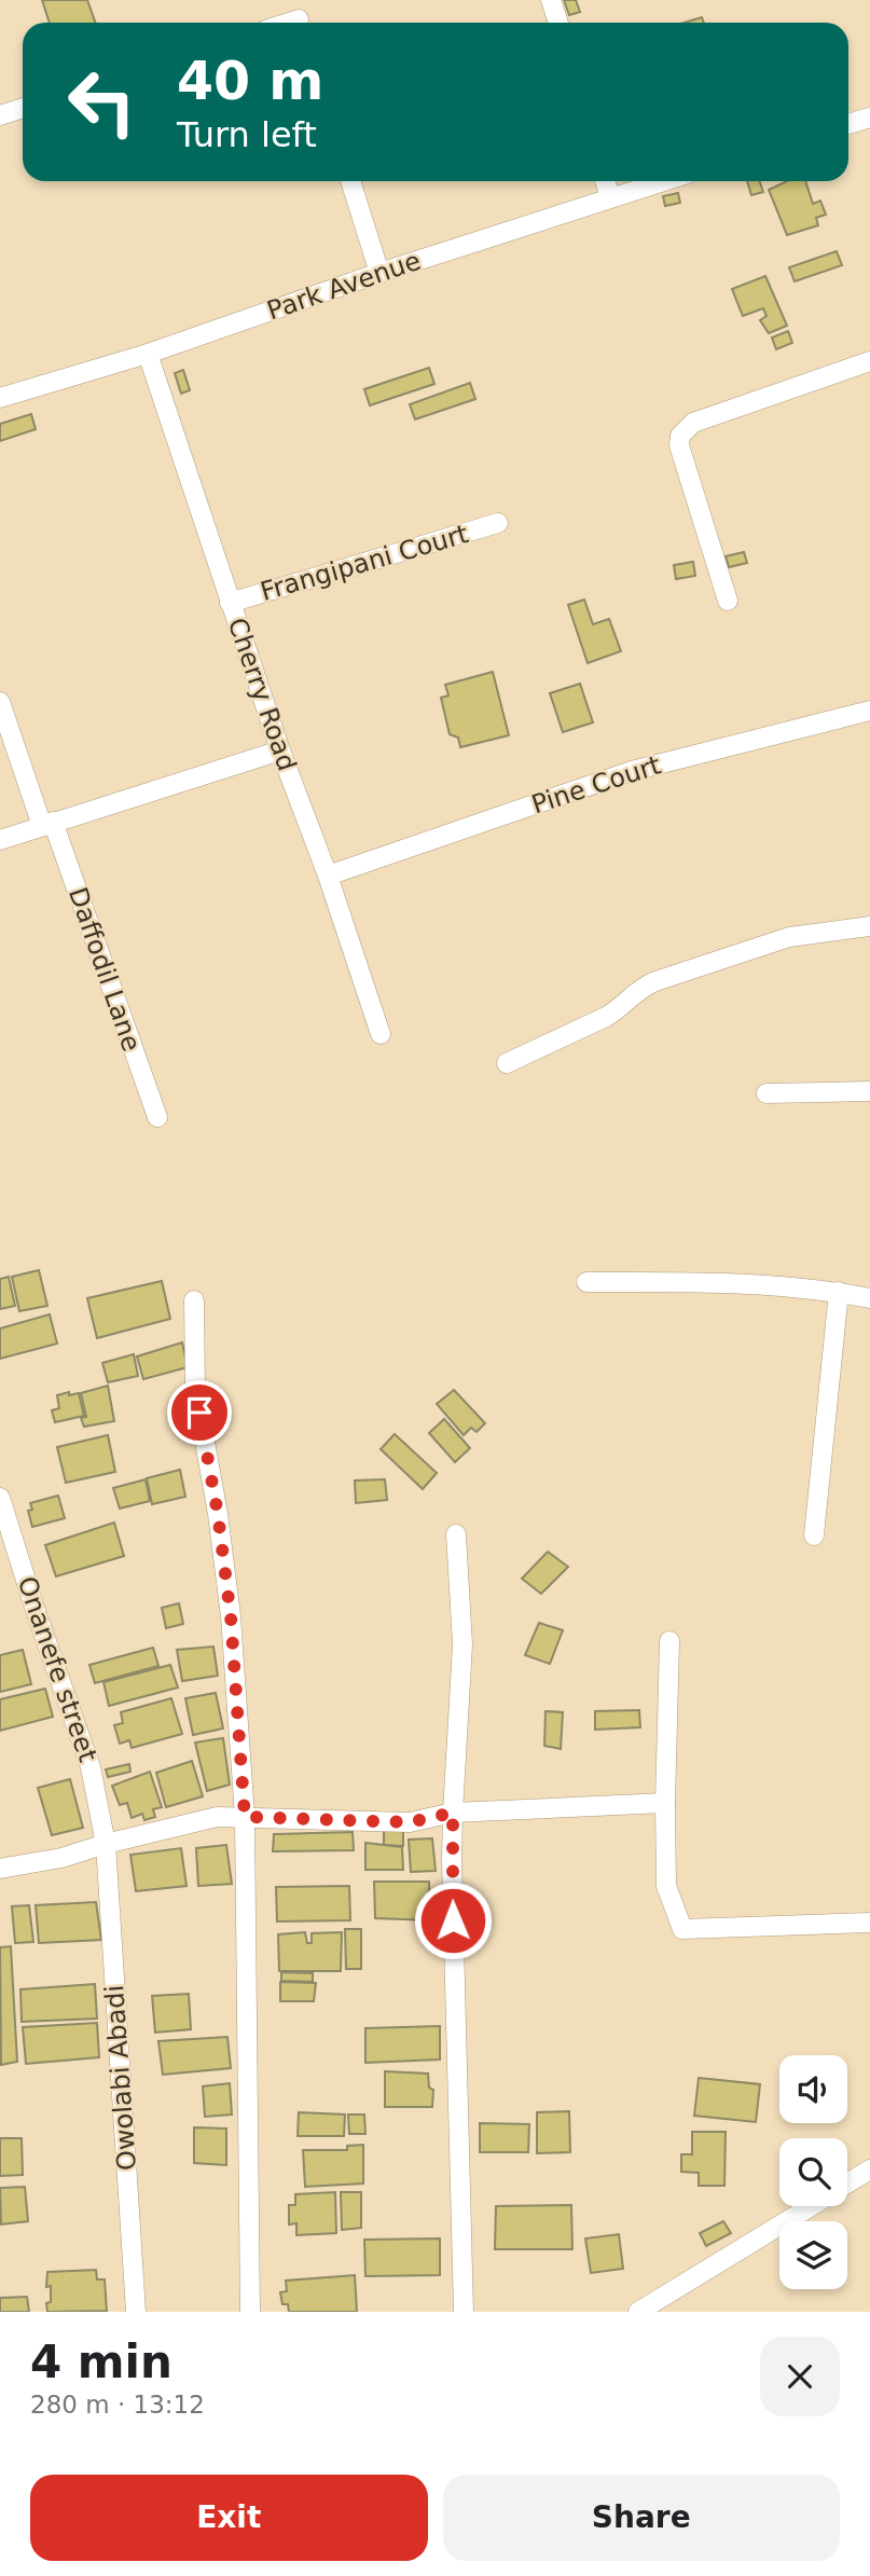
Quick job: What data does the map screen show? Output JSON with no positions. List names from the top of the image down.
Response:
{
  "streets": {
    "street": [
      "Park Avenue",
      "Frangipani Court",
      "Cherry Road",
      "Pine Court",
      "Daffodil Lane",
      "Onanefe street",
      "Owolabi Abadi"
    ]
  },
  "crossings": [
    ["Park Avenue", "Cherry Road"],
    ["Frangipani Court", "Cherry Road"],
    ["Cherry Road", "Pine Court"],
    ["Onanefe street", "Owolabi Abadi"]
  ],
  "page": {
    "turn": ["40 m", "Turn left"],
    "heading": ["4 min", "280 m · 13:12"],
    "buttons": ["Exit", "Share"]
  }
}
